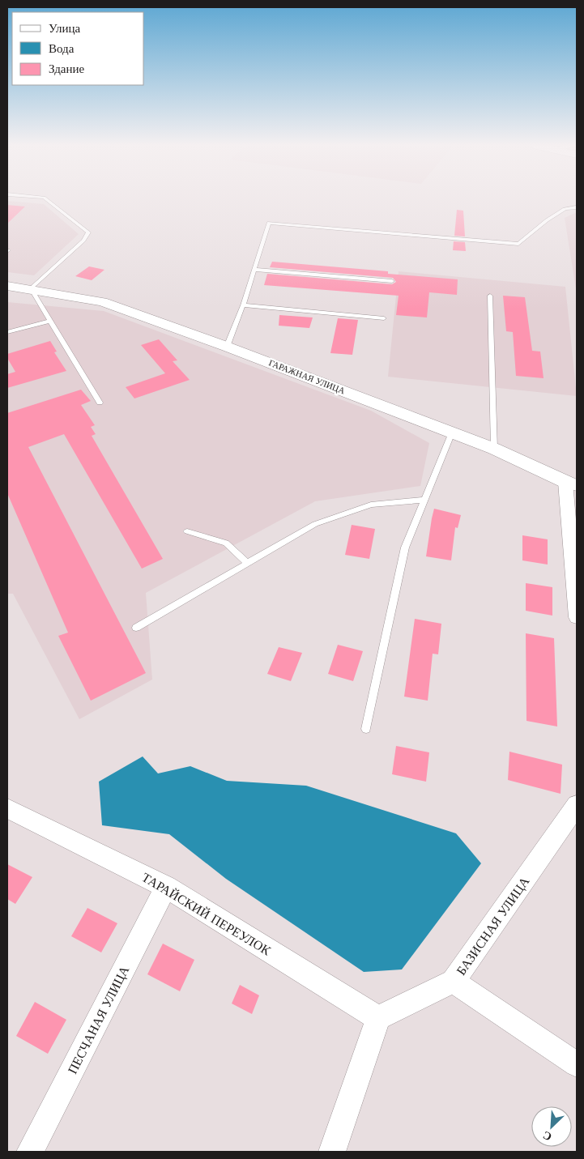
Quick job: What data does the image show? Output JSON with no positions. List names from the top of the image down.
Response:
{
  "streets": {
    "street": [
      "ГАРАЖНАЯ УЛИЦА",
      "ТАРАЙСКИЙ ПЕРЕУЛОК",
      "БАЗИСНАЯ УЛИЦА",
      "ПЕСЧАНАЯ УЛИЦА"
    ]
  },
  "crossings": [
    ["ТАРАЙСКИЙ ПЕРЕУЛОК", "БАЗИСНАЯ УЛИЦА"],
    ["ТАРАЙСКИЙ ПЕРЕУЛОК", "ПЕСЧАНАЯ УЛИЦА"]
  ],
  "legend": ["Улица", "Вода", "Здание"],
  "north": "bottom left"
}
